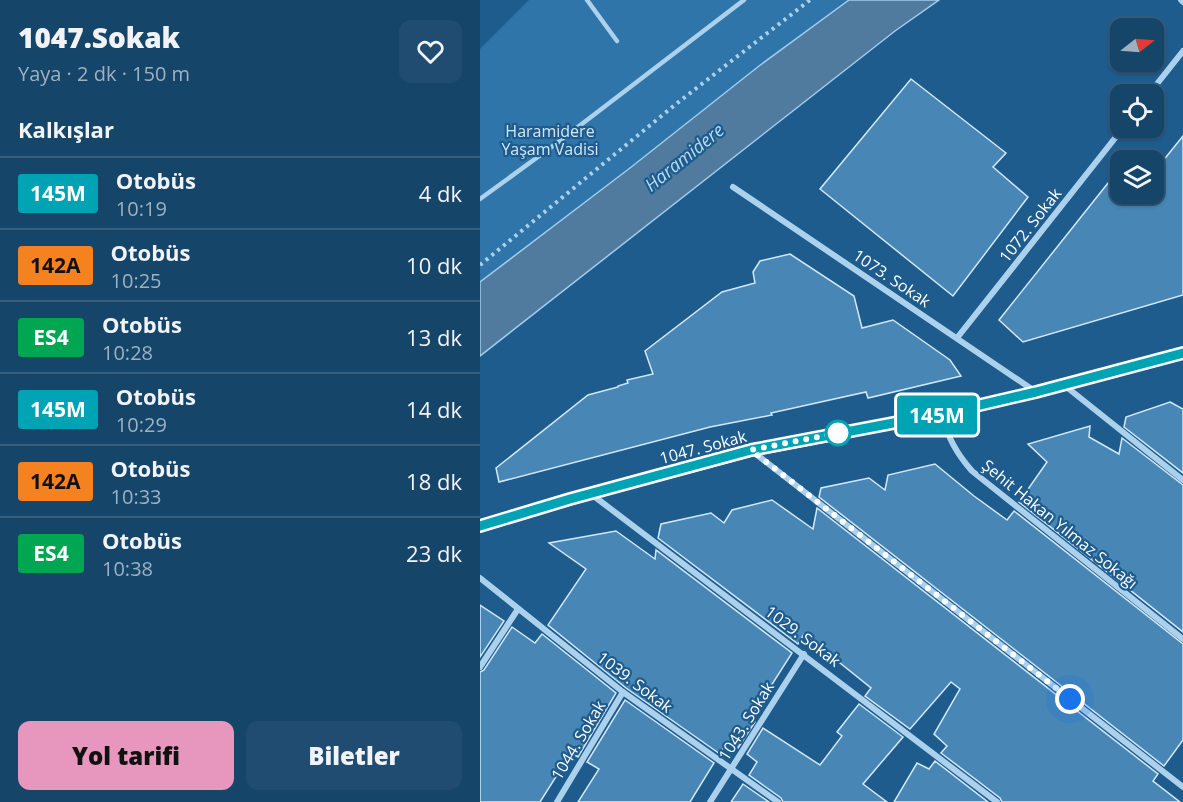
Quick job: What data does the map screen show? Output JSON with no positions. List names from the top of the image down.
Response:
{
  "streets": {
    "main road": ["1047. Sokak"],
    "street": [
      "1072. Sokak",
      "1073. Sokak",
      "Şehit Hakan Yılmaz Sokağı",
      "1029. Sokak",
      "1039. Sokak",
      "1043. Sokak",
      "1044. Sokak"
    ]
  },
  "crossings": [
    ["1072. Sokak", "1073. Sokak"],
    ["1073. Sokak", "1047. Sokak"],
    ["1047. Sokak", "Şehit Hakan Yılmaz Sokağı"],
    ["1047. Sokak", "1029. Sokak"],
    ["1029. Sokak", "1043. Sokak"],
    ["1039. Sokak", "1043. Sokak"],
    ["1039. Sokak", "1044. Sokak"]
  ],
  "water": ["Haramidere"],
  "parks": ["Haramidere Yaşam Vadisi"],
  "lines": ["bus line 145M"],
  "north": "right",
  "page": {
    "heading": [
      ["1047.Sokak", "Yaya · 2 dk · 150 m"],
      "Kalkışlar"
    ],
    "on_map": "145M",
    "list": [
      {
        "mark": "145M",
        "name": "Otobüs",
        "note": "10:19",
        "value": "4 dk"
      },
      {
        "mark": "142A",
        "name": "Otobüs",
        "note": "10:25",
        "value": "10 dk"
      },
      {
        "mark": "ES4",
        "name": "Otobüs",
        "note": "10:28",
        "value": "13 dk"
      },
      {
        "mark": "145M",
        "name": "Otobüs",
        "note": "10:29",
        "value": "14 dk"
      },
      {
        "mark": "142A",
        "name": "Otobüs",
        "note": "10:33",
        "value": "18 dk"
      },
      {
        "mark": "ES4",
        "name": "Otobüs",
        "note": "10:38",
        "value": "23 dk"
      }
    ],
    "buttons": ["Yol tarifi", "Biletler"]
  }
}
